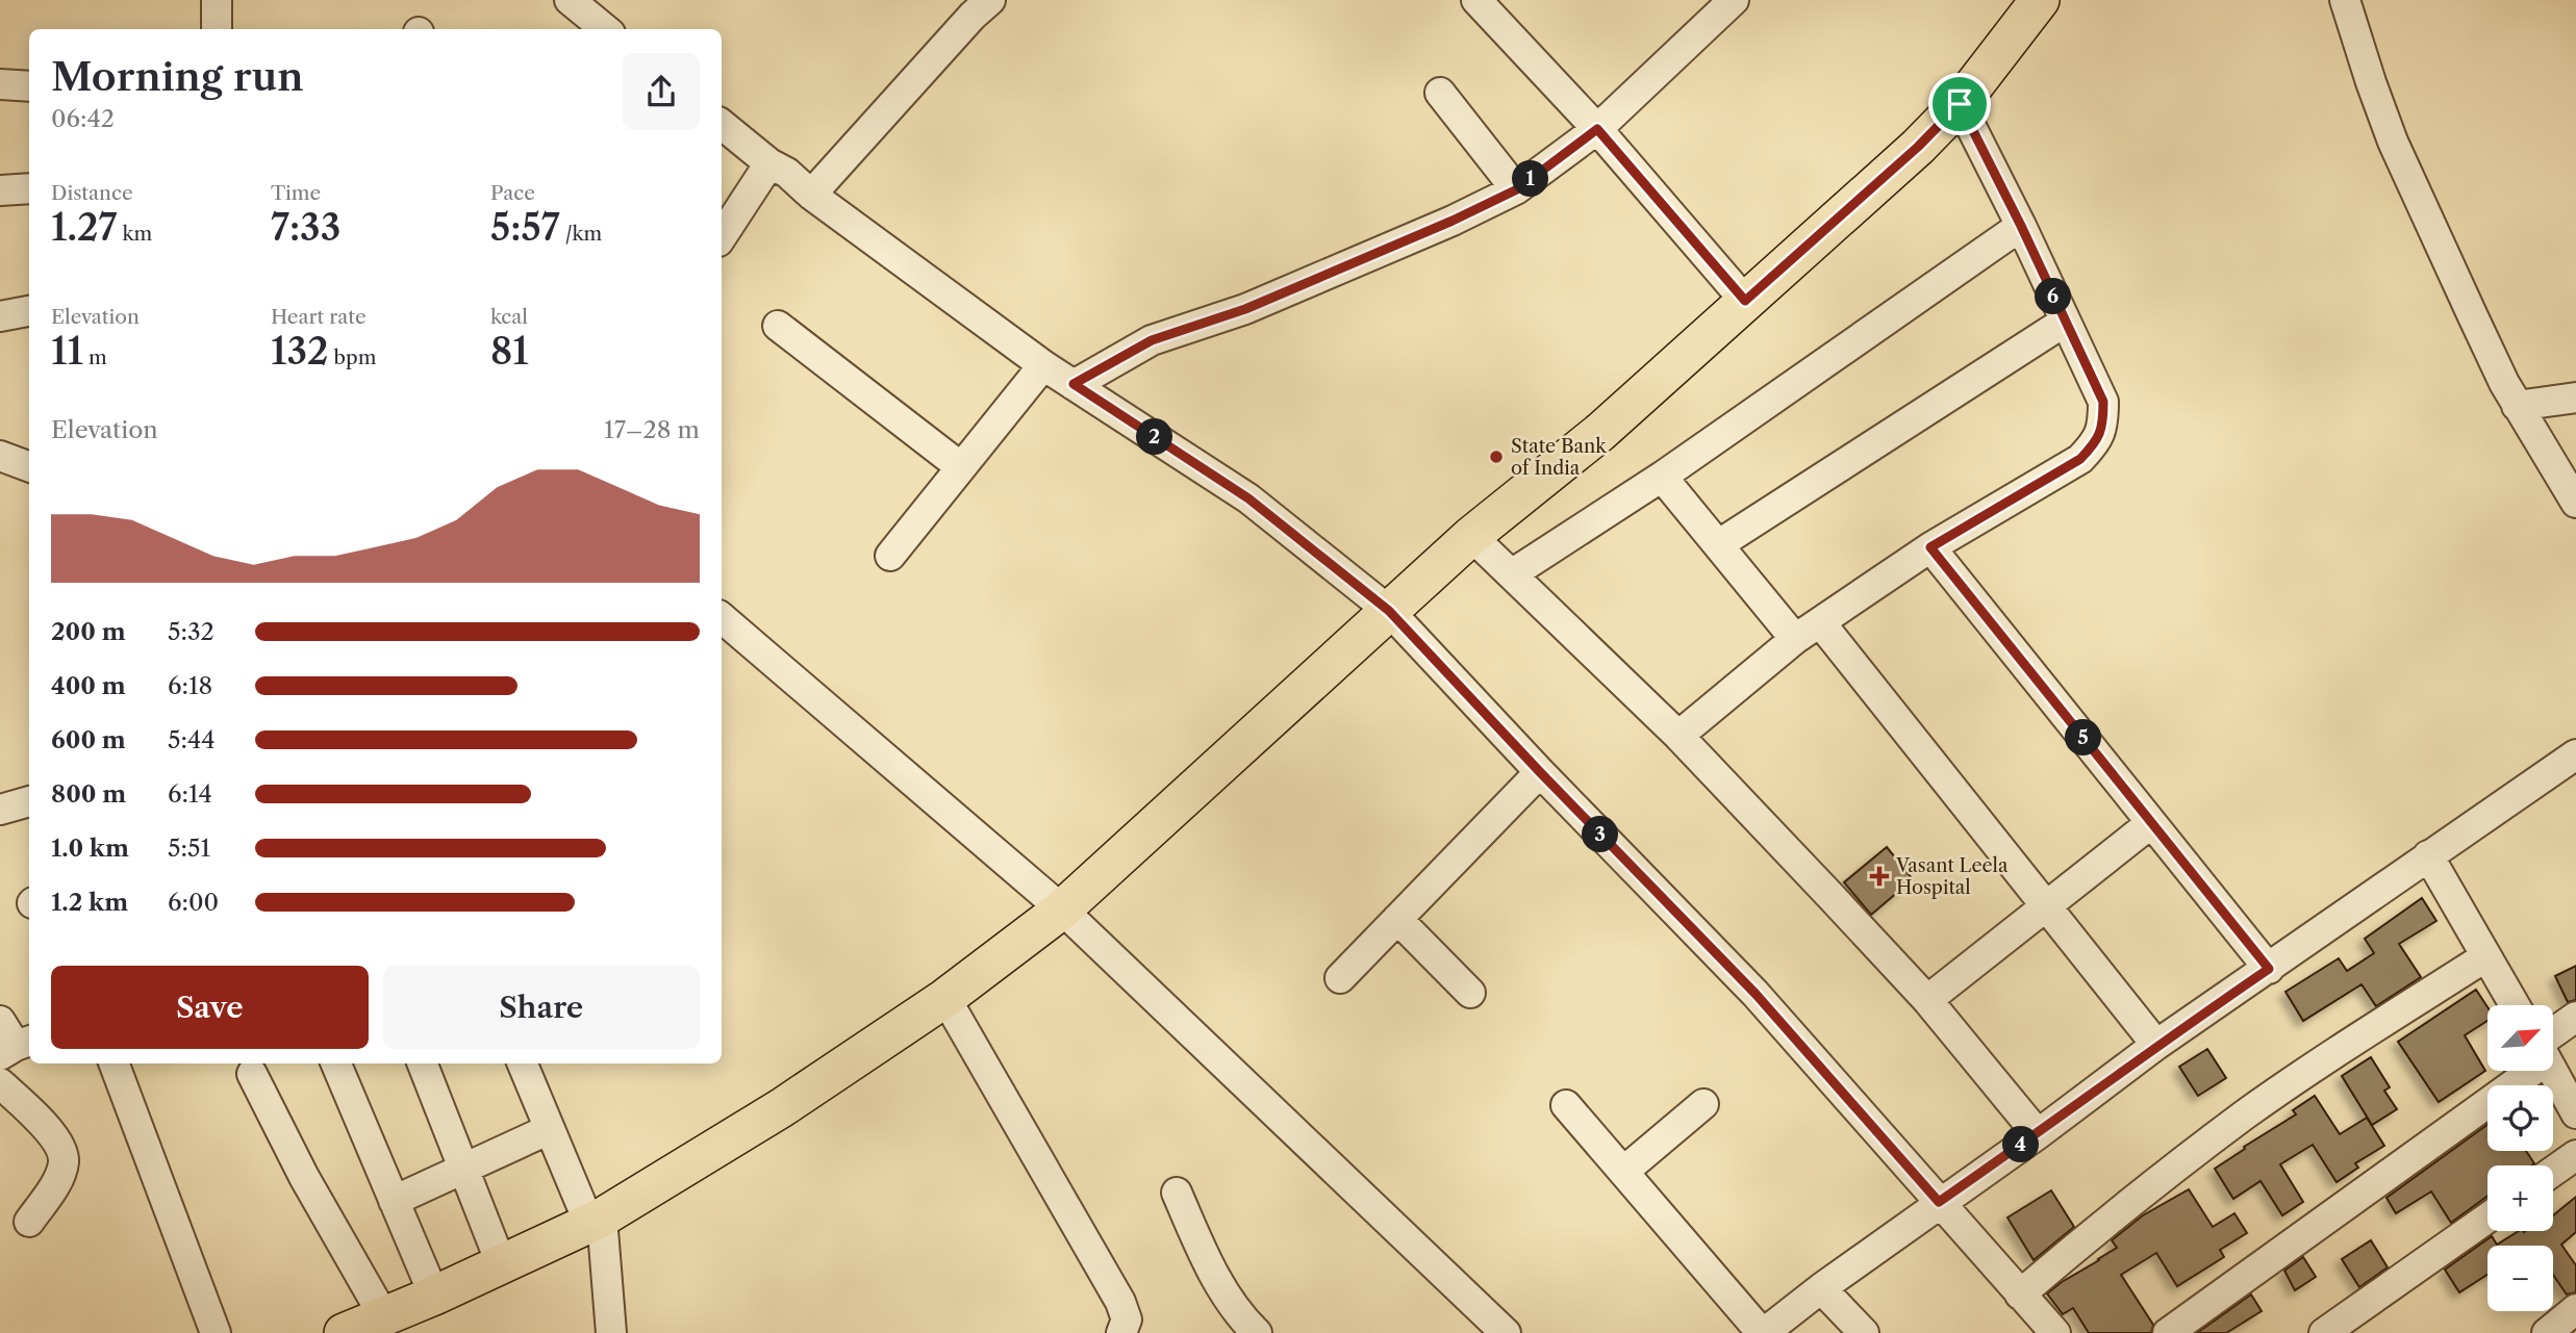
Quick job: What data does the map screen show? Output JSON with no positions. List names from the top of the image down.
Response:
{
  "places": {
    "other": ["State Bank of India"],
    "health": ["Vasant Leela Hospital"]
  },
  "north": "top right",
  "page": {
    "heading": ["Morning run", "06:42"],
    "stats": [
      ["Distance", "1.27 km"],
      ["Time", "7:33"],
      ["Pace", "5:57 /km"],
      ["Elevation", "11 m"],
      ["Heart rate", "132 bpm"],
      ["kcal", "81"]
    ],
    "pins": [
      "1",
      "6",
      "2",
      "5",
      "3",
      "4"
    ],
    "chart": ["Elevation", "17–28 m"],
    "list": [
      {
        "name": "200 m",
        "note": "5:32"
      },
      {
        "name": "400 m",
        "note": "6:18"
      },
      {
        "name": "600 m",
        "note": "5:44"
      },
      {
        "name": "800 m",
        "note": "6:14"
      },
      {
        "name": "1.0 km",
        "note": "5:51"
      },
      {
        "name": "1.2 km",
        "note": "6:00"
      }
    ],
    "buttons": ["Save", "Share"],
    "map_buttons": ["+", "−"]
  }
}
